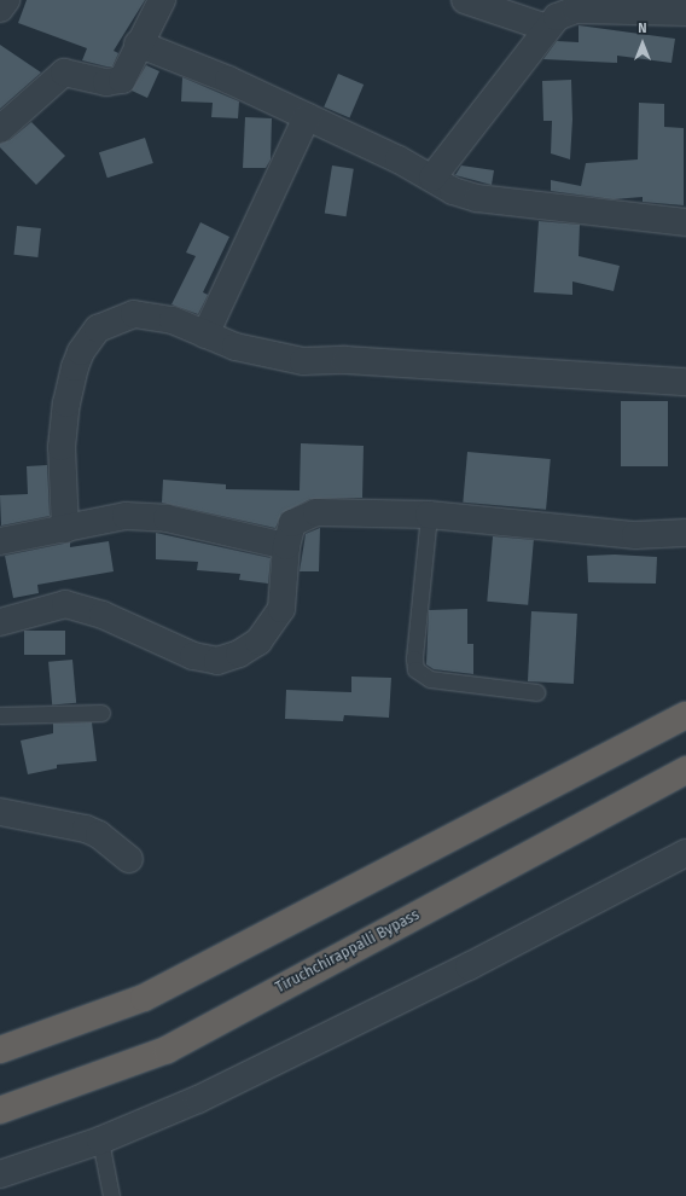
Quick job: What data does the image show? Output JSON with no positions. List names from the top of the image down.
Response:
{
  "streets": {
    "highway": ["Tiruchchirappalli Bypass"]
  },
  "north": "top"
}
